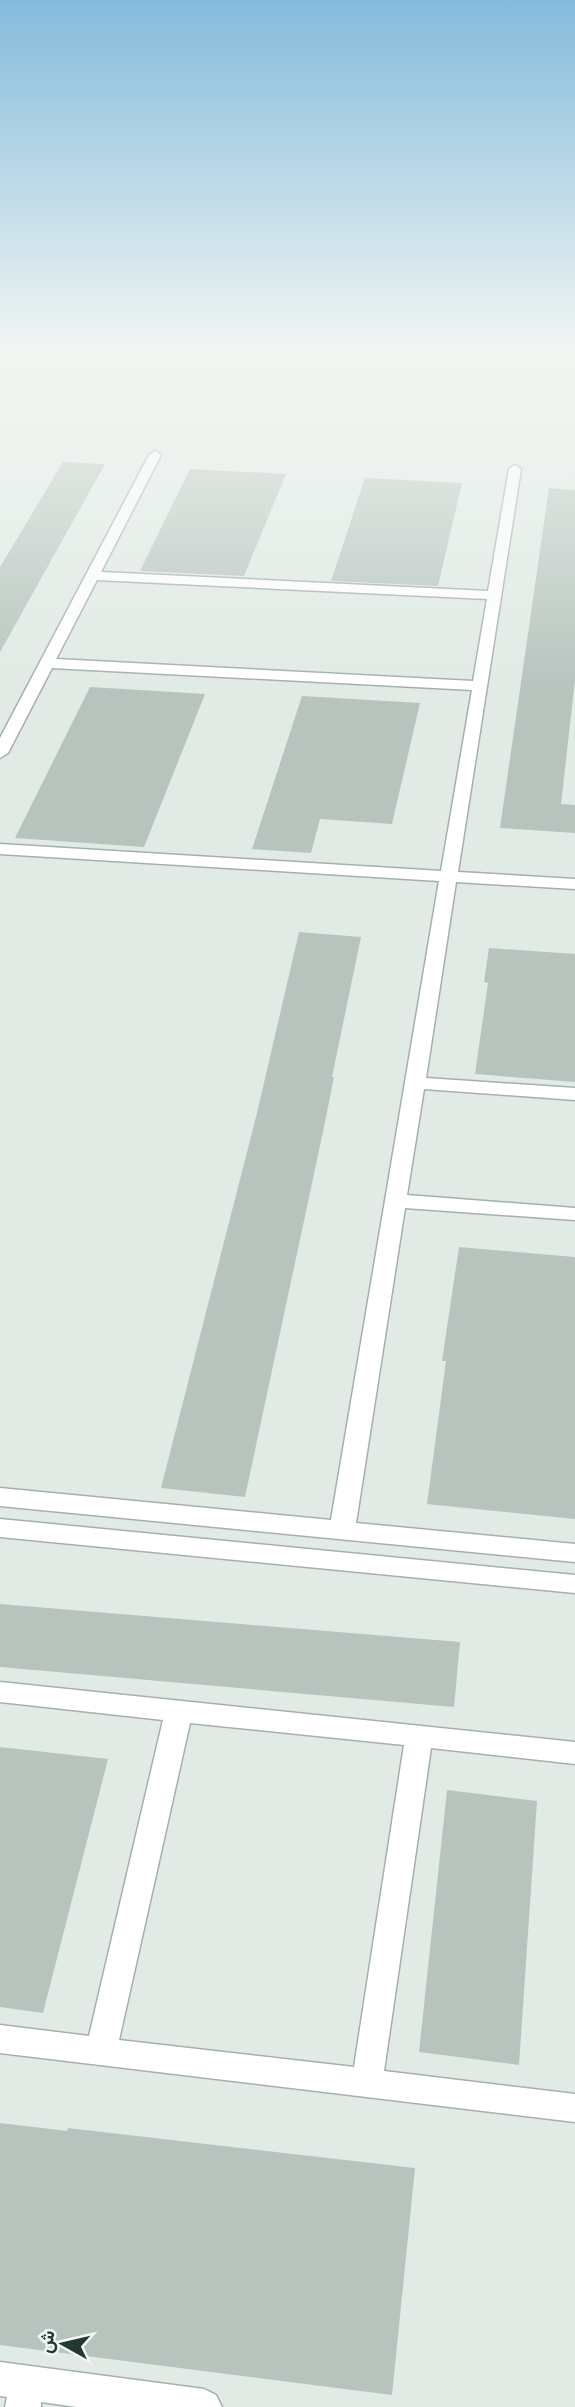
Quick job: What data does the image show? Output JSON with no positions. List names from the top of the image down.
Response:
{
  "north": "left"
}
